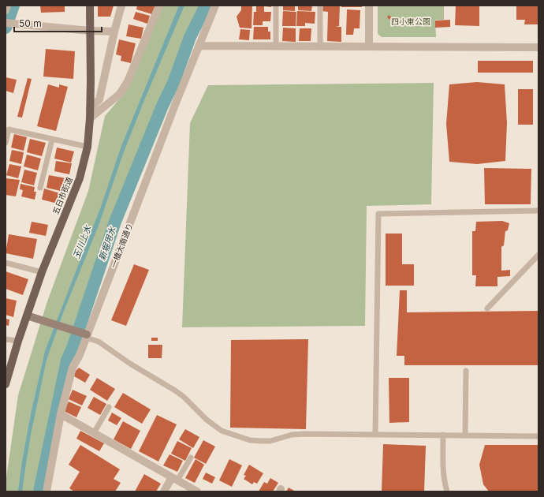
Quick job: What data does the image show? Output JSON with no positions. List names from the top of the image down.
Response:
{
  "streets": {
    "main road": ["五日市街道"],
    "street": ["一橋大南通り"]
  },
  "water": ["玉川上水", "新堀用水"],
  "parks": ["四小東公園"],
  "scale_bar": "50 m"
}
